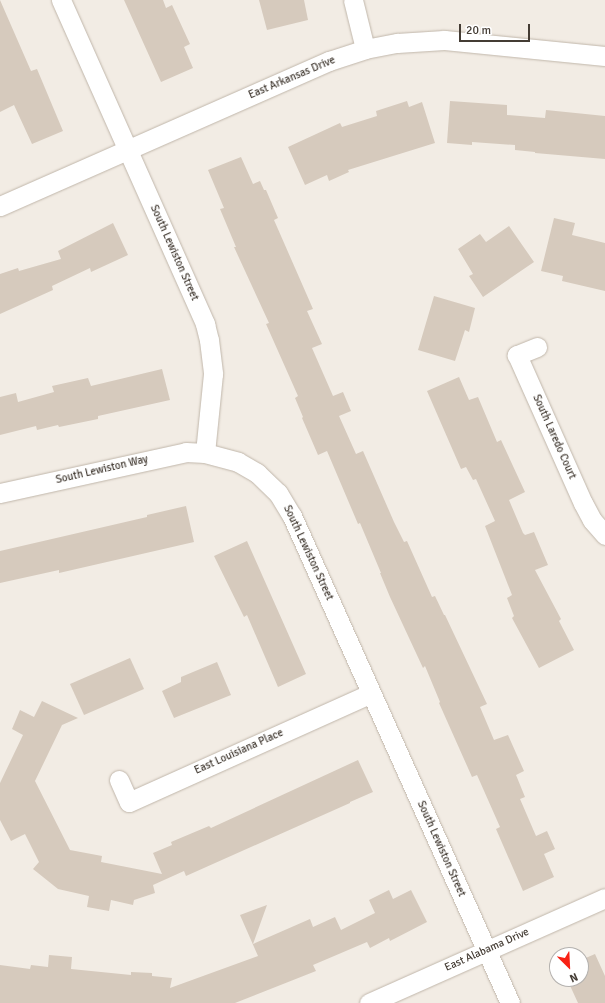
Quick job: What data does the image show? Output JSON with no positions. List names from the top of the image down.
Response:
{
  "streets": {
    "street": [
      "East Arkansas Drive",
      "South Lewiston Street",
      "South Laredo Court",
      "South Lewiston Way",
      "East Louisiana Place",
      "East Alabama Drive"
    ]
  },
  "crossings": [
    ["East Arkansas Drive", "South Lewiston Street"],
    ["South Lewiston Street", "South Lewiston Way"],
    ["South Lewiston Street", "East Louisiana Place"],
    ["South Lewiston Street", "East Alabama Drive"]
  ],
  "scale_bar": "20 m",
  "north": "bottom right"
}
